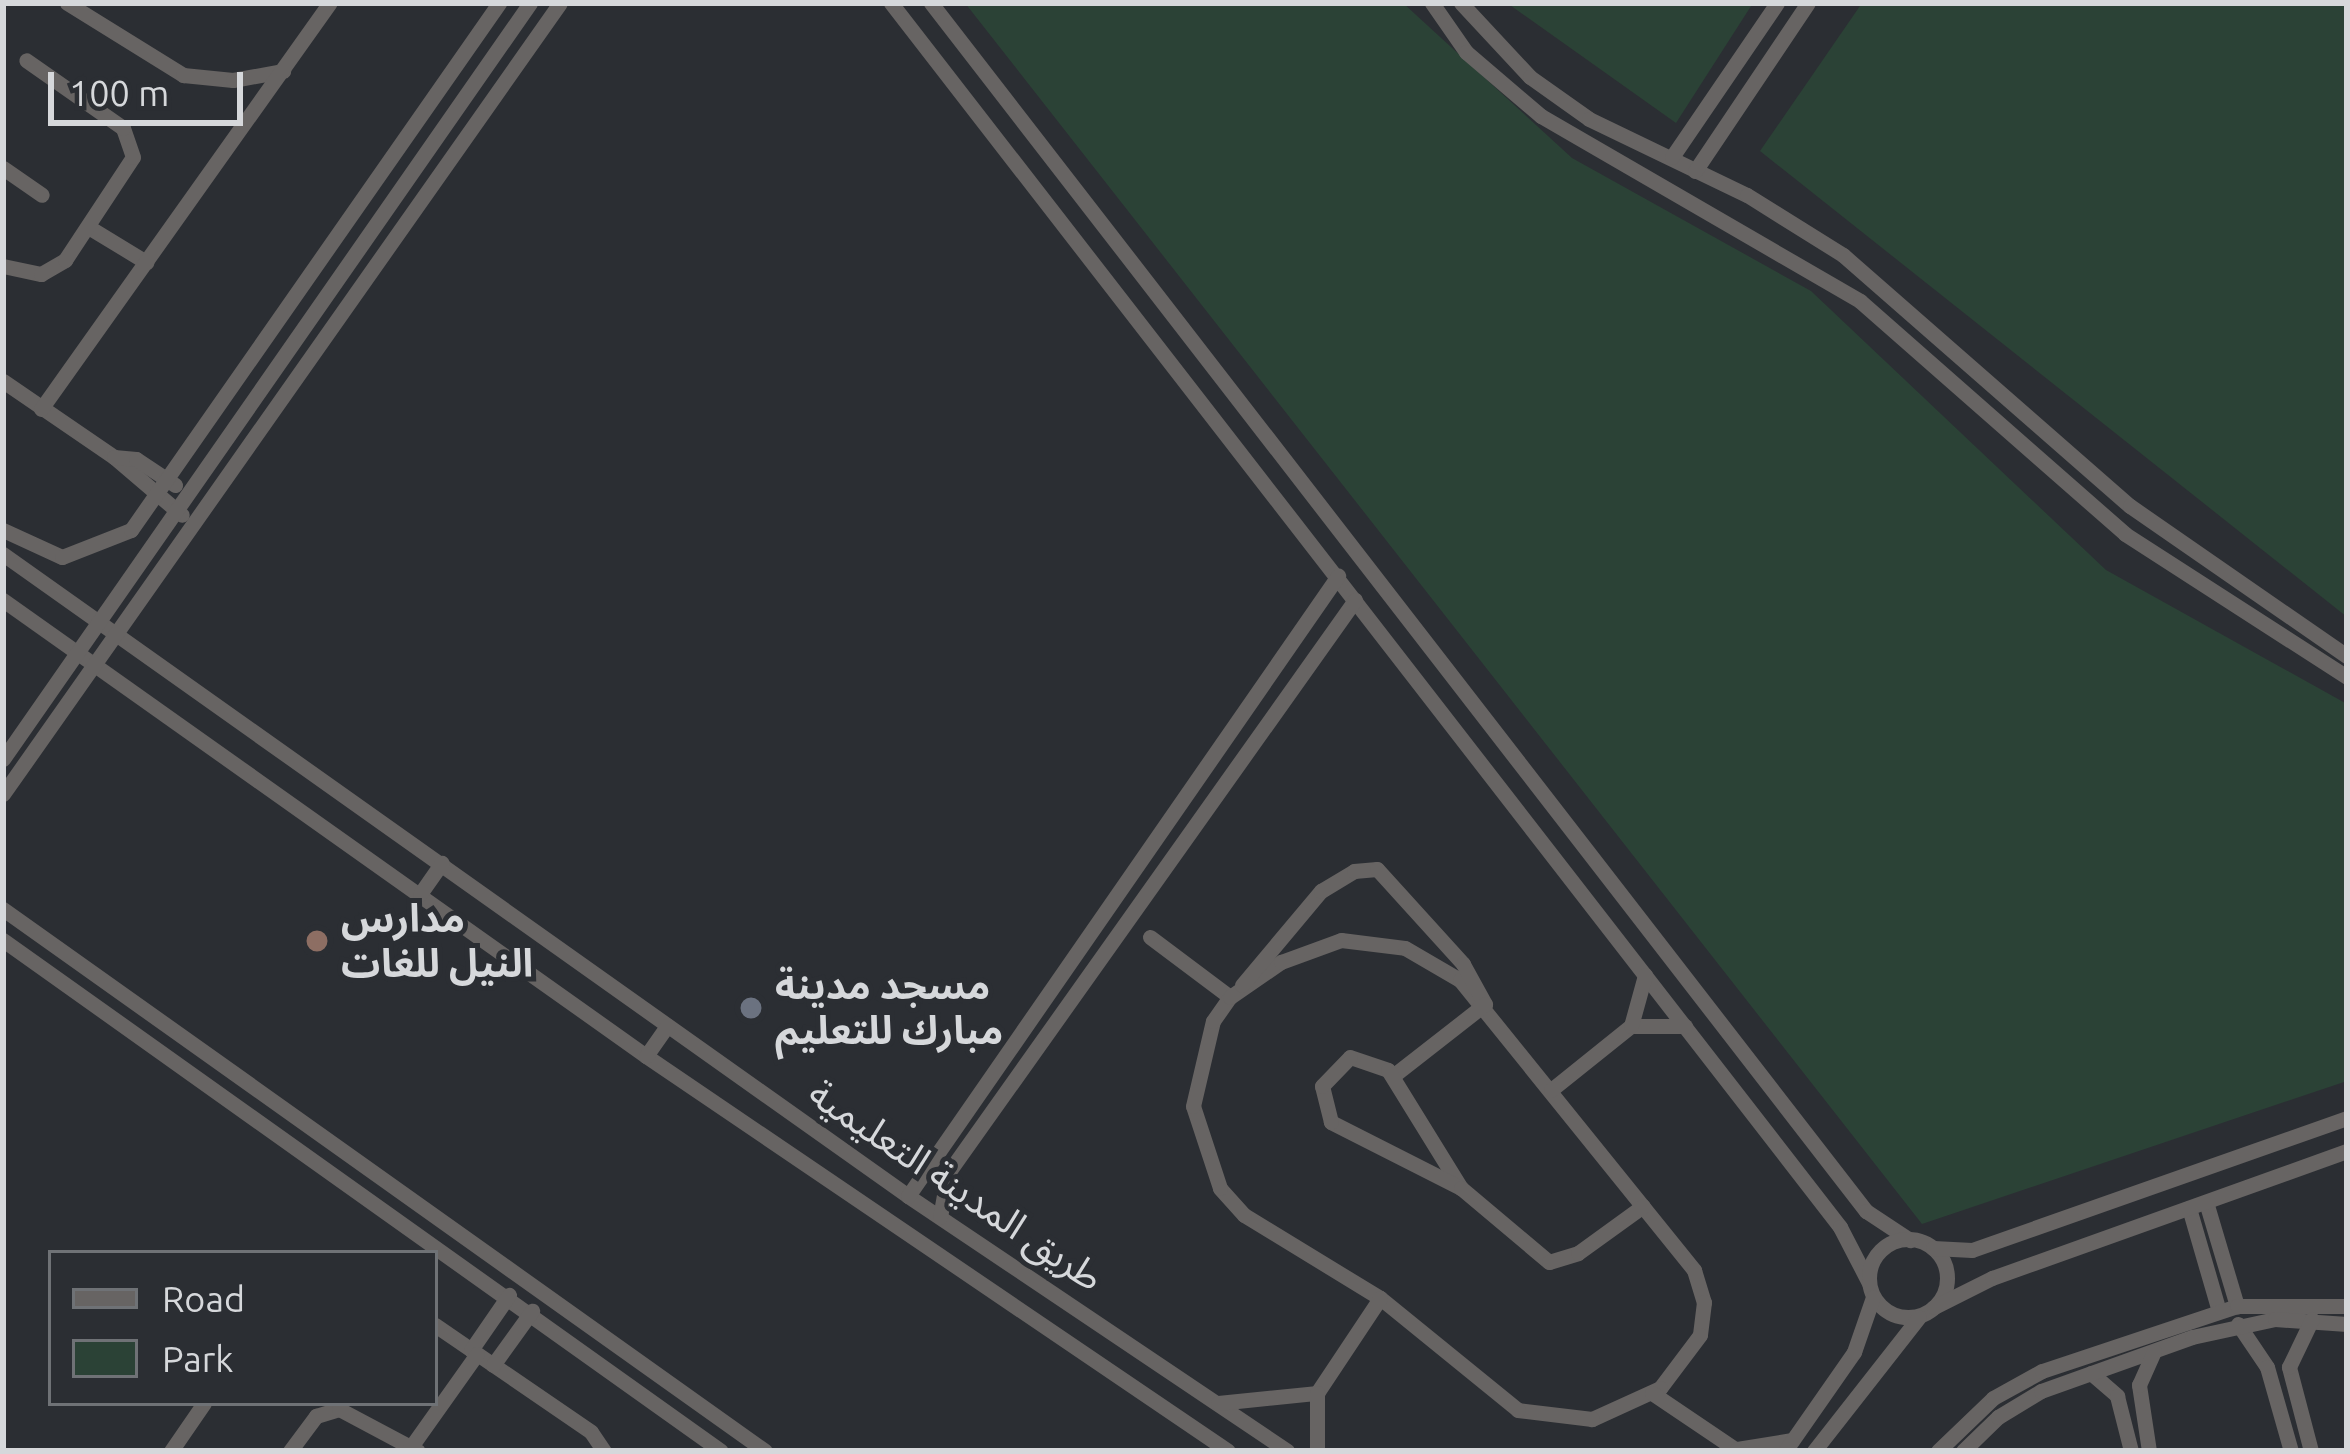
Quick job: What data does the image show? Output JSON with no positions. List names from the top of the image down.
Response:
{
  "streets": {
    "street": ["طريق المدينة التعليمية"]
  },
  "places": ["مدارس النيل للغات", "مسجد مدينة مبارك للتعليم"],
  "legend": ["Road", "Park"],
  "scale_bar": "100 m"
}
